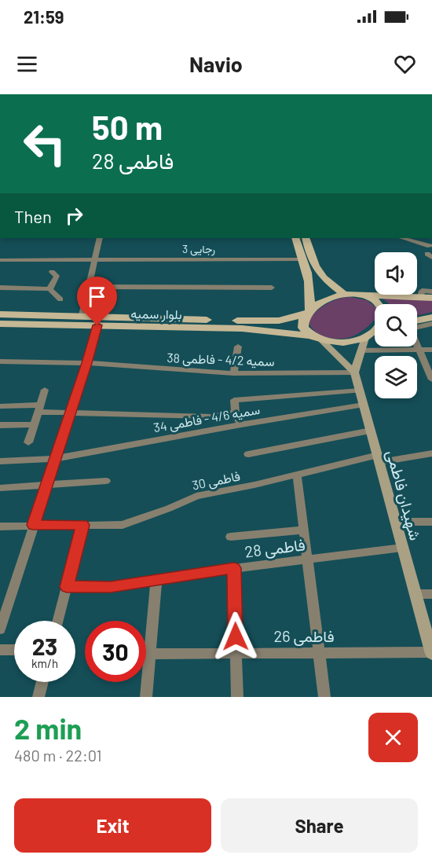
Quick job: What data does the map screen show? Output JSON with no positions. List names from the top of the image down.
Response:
{
  "streets": {
    "main road": ["بلوار سمیه", "شهیدان فاطمی"],
    "street": [
      "رجایی 3",
      "سمیه 4/2 - فاطمی 38",
      "سمیه 4/6 - فاطمی 34",
      "فاطمی 30",
      "فاطمی 28",
      "فاطمی 26"
    ]
  },
  "crossings": [
    ["سمیه 4/2 - فاطمی 38", "شهیدان فاطمی"],
    ["سمیه 4/6 - فاطمی 34", "شهیدان فاطمی"],
    ["فاطمی 30", "شهیدان فاطمی"],
    ["شهیدان فاطمی", "فاطمی 28"],
    ["شهیدان فاطمی", "فاطمی 26"]
  ],
  "page": {
    "status": "21:59",
    "header": "Navio",
    "turn": ["50 m", "فاطمی 28"],
    "then": "Then",
    "speed": "23 km/h",
    "limit": "30",
    "heading": ["2 min", "480 m · 22:01"],
    "buttons": ["Exit", "Share"]
  }
}
